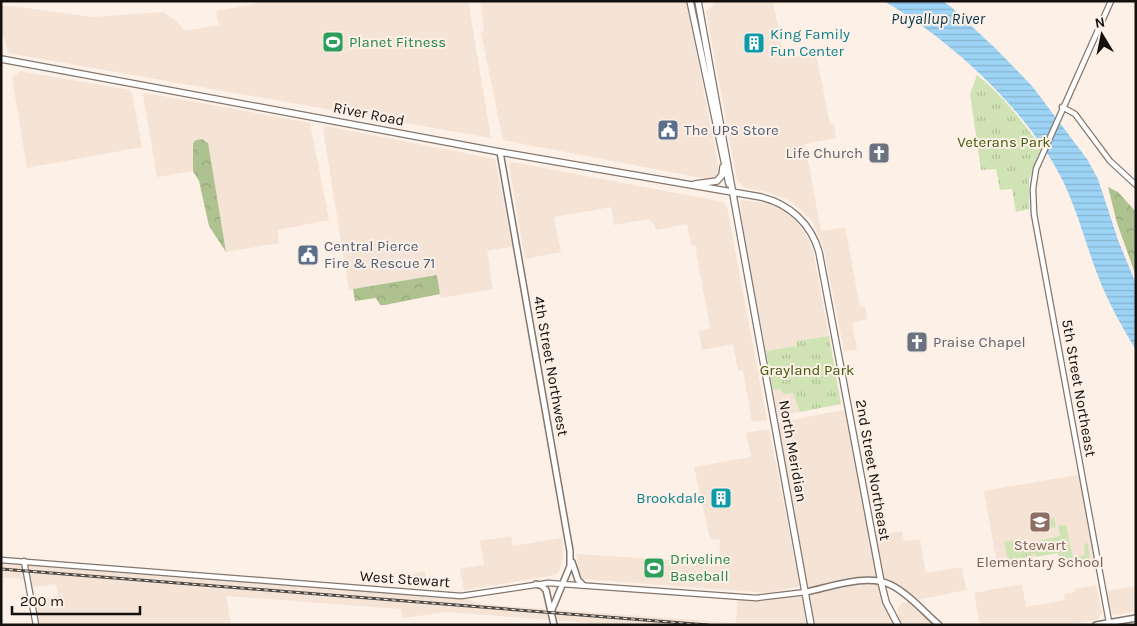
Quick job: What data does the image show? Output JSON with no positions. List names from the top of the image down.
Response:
{
  "streets": {
    "main road": [
      "River Road",
      "4th Street Northwest",
      "North Meridian",
      "2nd Street Northeast"
    ],
    "street": ["5th Street Northeast", "West Stewart"]
  },
  "crossings": [
    ["River Road", "4th Street Northwest"],
    ["River Road", "North Meridian"],
    ["River Road", "2nd Street Northeast"],
    ["4th Street Northwest", "West Stewart"],
    ["North Meridian", "2nd Street Northeast"],
    ["North Meridian", "West Stewart"]
  ],
  "water": ["Puyallup River"],
  "parks": ["Veterans Park", "Grayland Park"],
  "places": {
    "sports": ["Planet Fitness", "Driveline Baseball"],
    "building": ["King Family Fun Center", "Brookdale"],
    "public building": ["The UPS Store", "Central Pierce Fire & Rescue 71"],
    "church": ["Life Church", "Praise Chapel"],
    "school or university": ["Stewart Elementary School"]
  },
  "scale_bar": "200 m",
  "north": "top"
}
